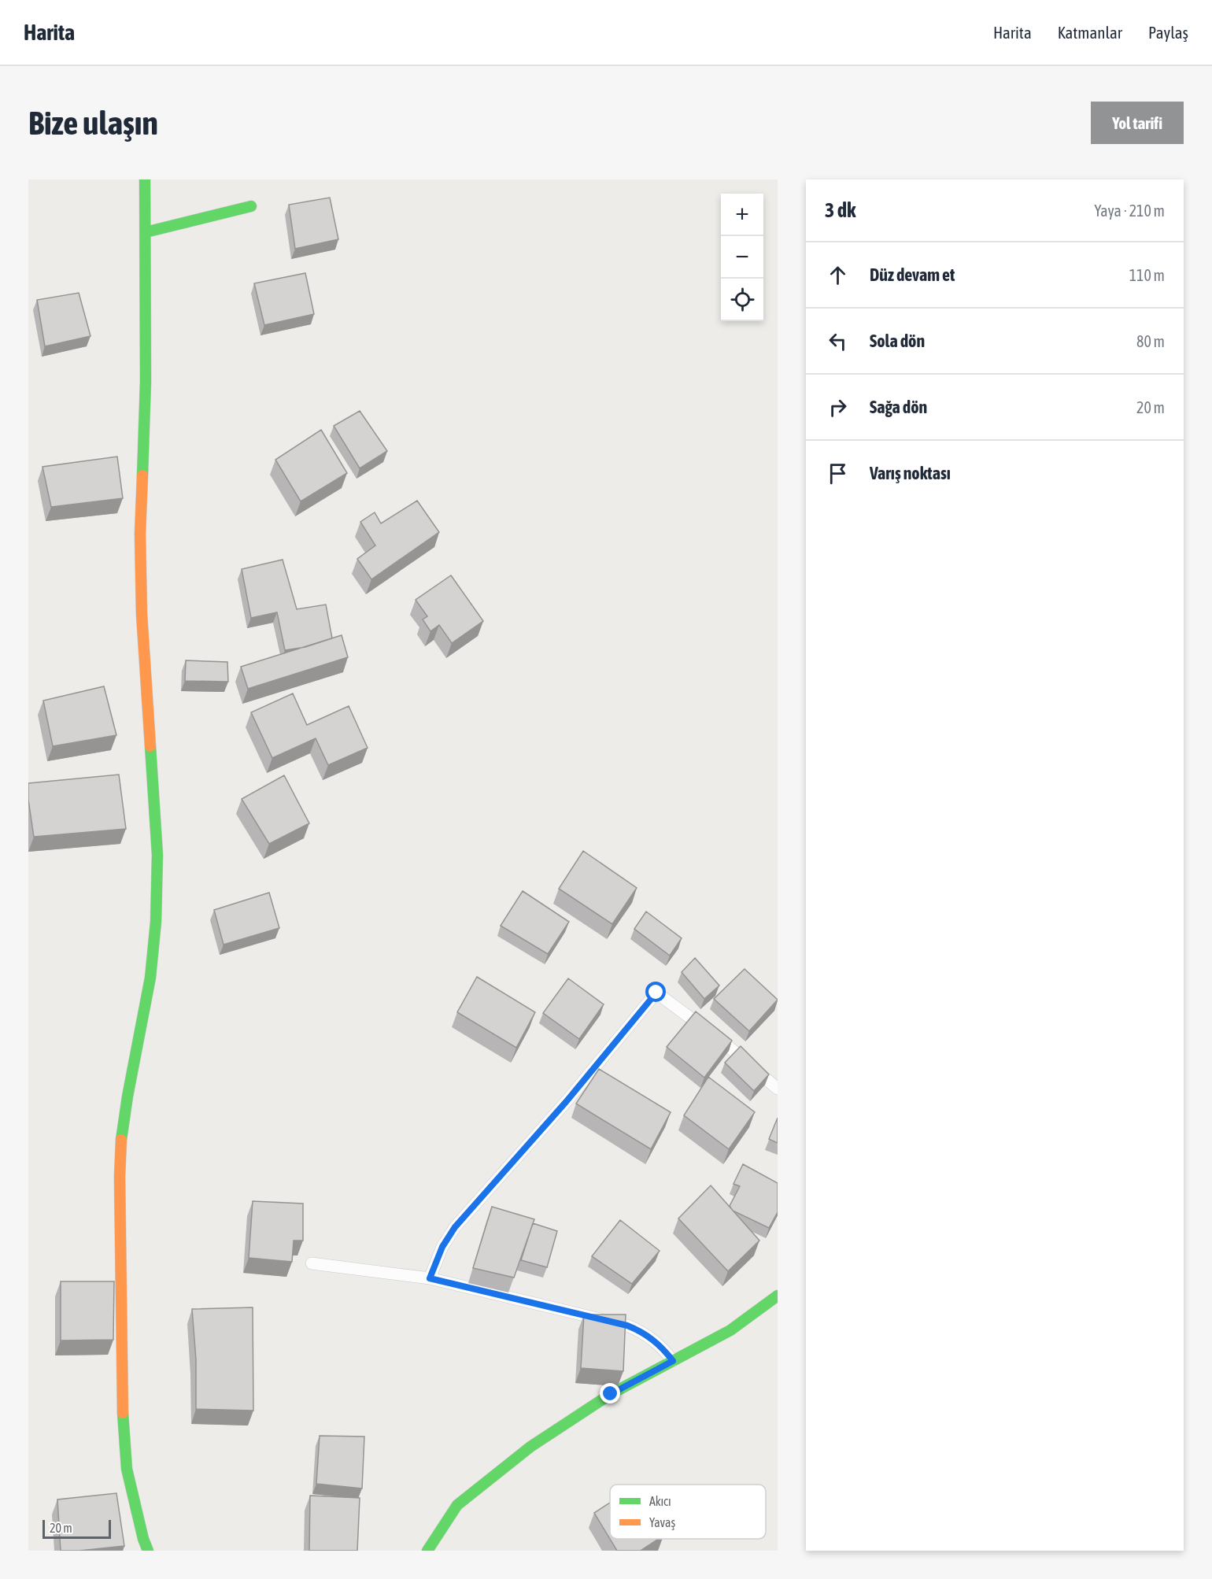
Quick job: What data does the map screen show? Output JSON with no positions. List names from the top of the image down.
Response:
{
  "legend": ["Akıcı", "Yavaş"],
  "scale_bar": "20 m",
  "page": {
    "header": "Harita",
    "nav": ["Harita", "Katmanlar", "Paylaş"],
    "buttons": "Yol tarifi",
    "title": "Bize ulaşın",
    "heading": ["3 dk", "Yaya · 210 m"],
    "map_buttons": ["+", "−"],
    "list": [
      ["Düz devam et", "110 m"],
      ["Sola dön", "80 m"],
      ["Sağa dön", "20 m"],
      "Varış noktası"
    ],
    "scale": "20 m"
  }
}
